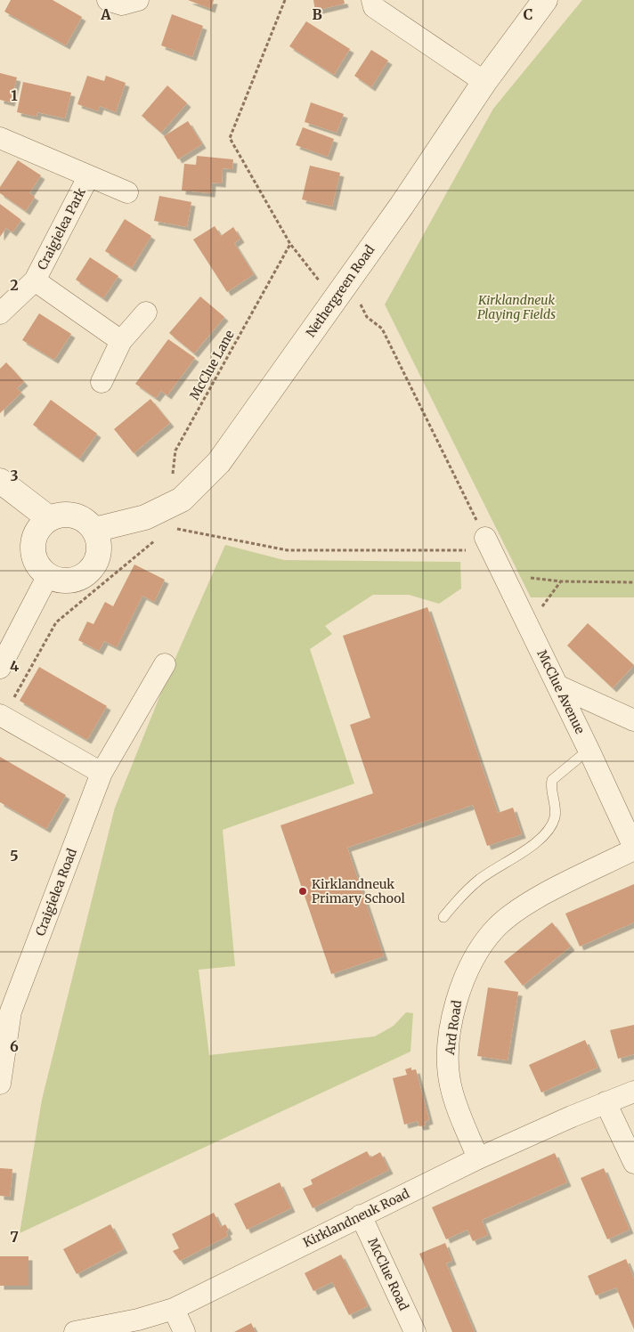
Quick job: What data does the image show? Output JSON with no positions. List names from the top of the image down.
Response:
{
  "streets": {
    "street": [
      "Craigielea Park",
      "Nethergreen Road",
      "McClue Avenue",
      "Craigielea Road",
      "Ard Road",
      "Kirklandneuk Road",
      "McClue Road"
    ],
    "path": ["McClue Lane"]
  },
  "crossings": [
    ["Nethergreen Road", "McClue Lane"],
    ["McClue Avenue", "Ard Road"],
    ["Ard Road", "Kirklandneuk Road"],
    ["Kirklandneuk Road", "McClue Road"]
  ],
  "parks": ["Kirklandneuk Playing Fields"],
  "places": ["Kirklandneuk Primary School"],
  "grid": {
    "columns": ["A", "B", "C"],
    "rows": [
      "1",
      "2",
      "3",
      "4",
      "5",
      "6",
      "7"
    ]
  }
}
